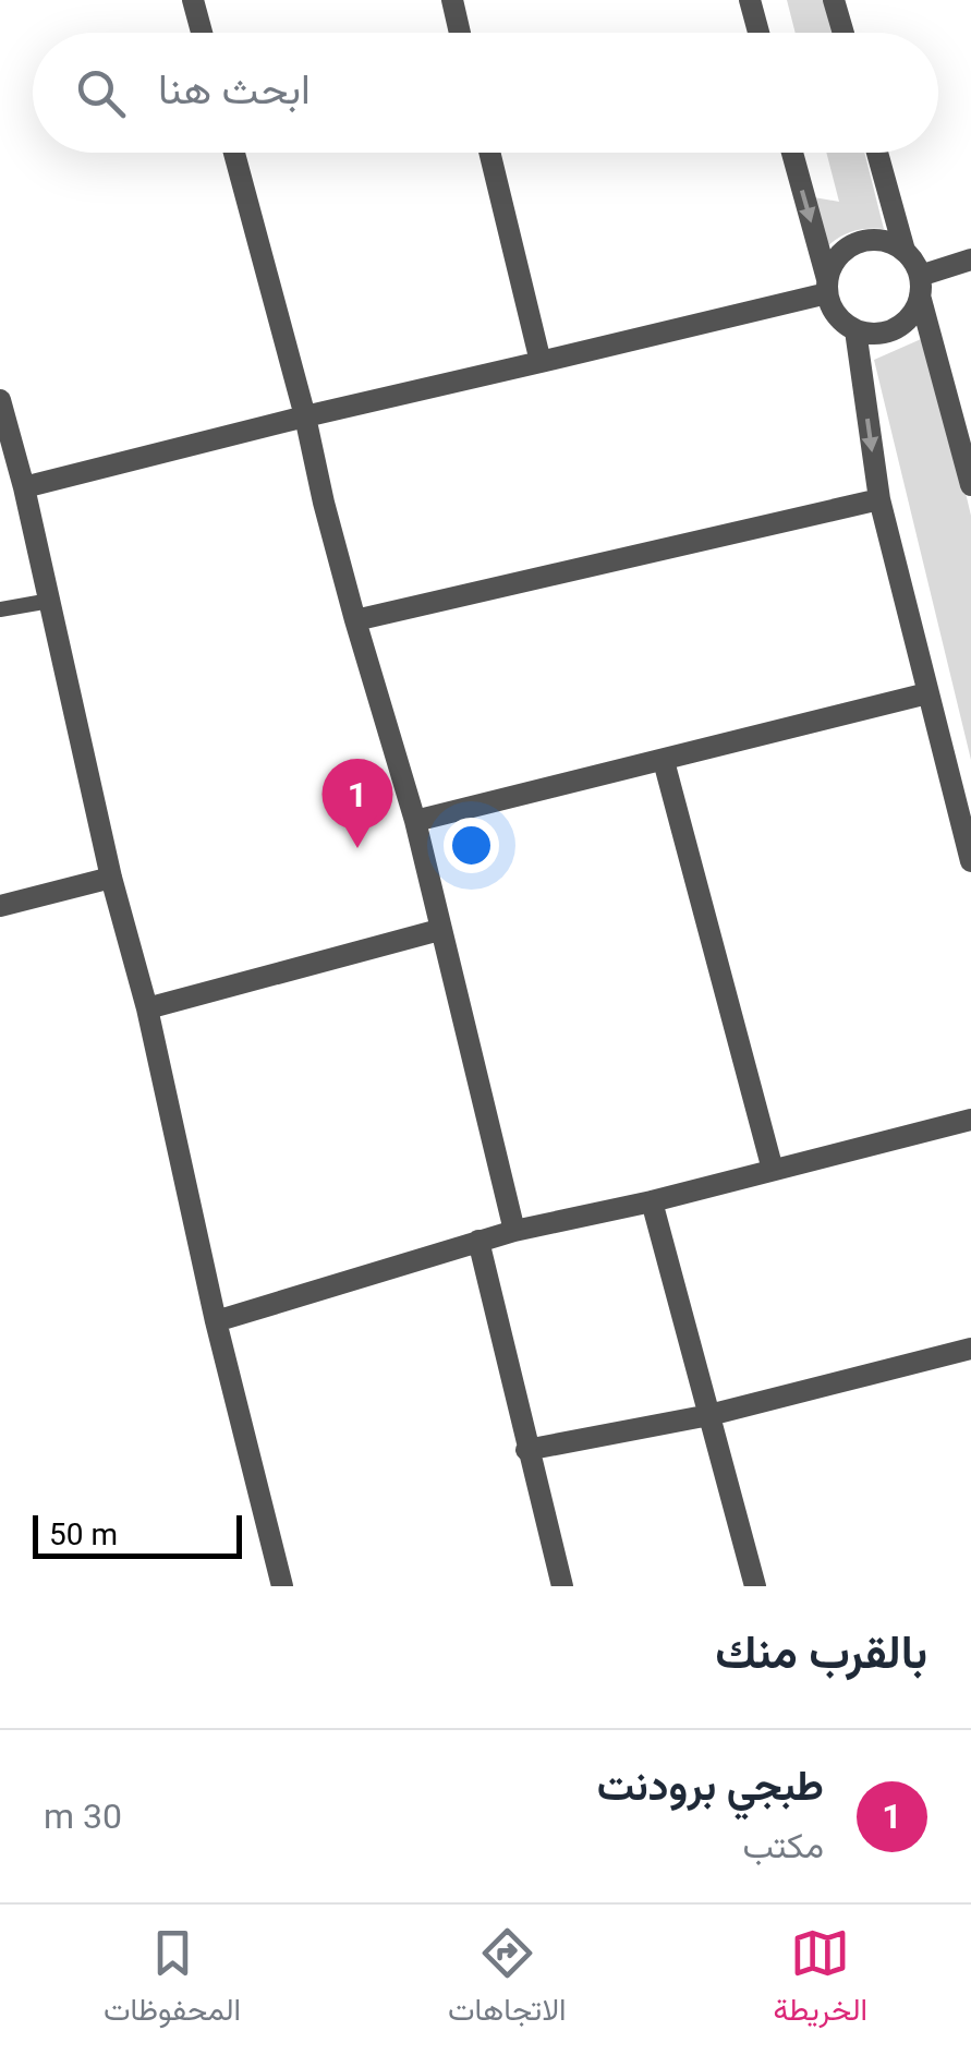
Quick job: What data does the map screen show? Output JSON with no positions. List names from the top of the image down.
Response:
{
  "scale_bar": "50 m",
  "page": {
    "search": "ابحث هنا",
    "pins": "1",
    "scale": "50 m",
    "heading": "بالقرب منك",
    "list": [
      {
        "mark": "1",
        "name": "طبجي برودنت",
        "note": "مكتب",
        "value": "30 m"
      }
    ],
    "nav": ["الخريطة", "الاتجاهات", "المحفوظات"]
  }
}
